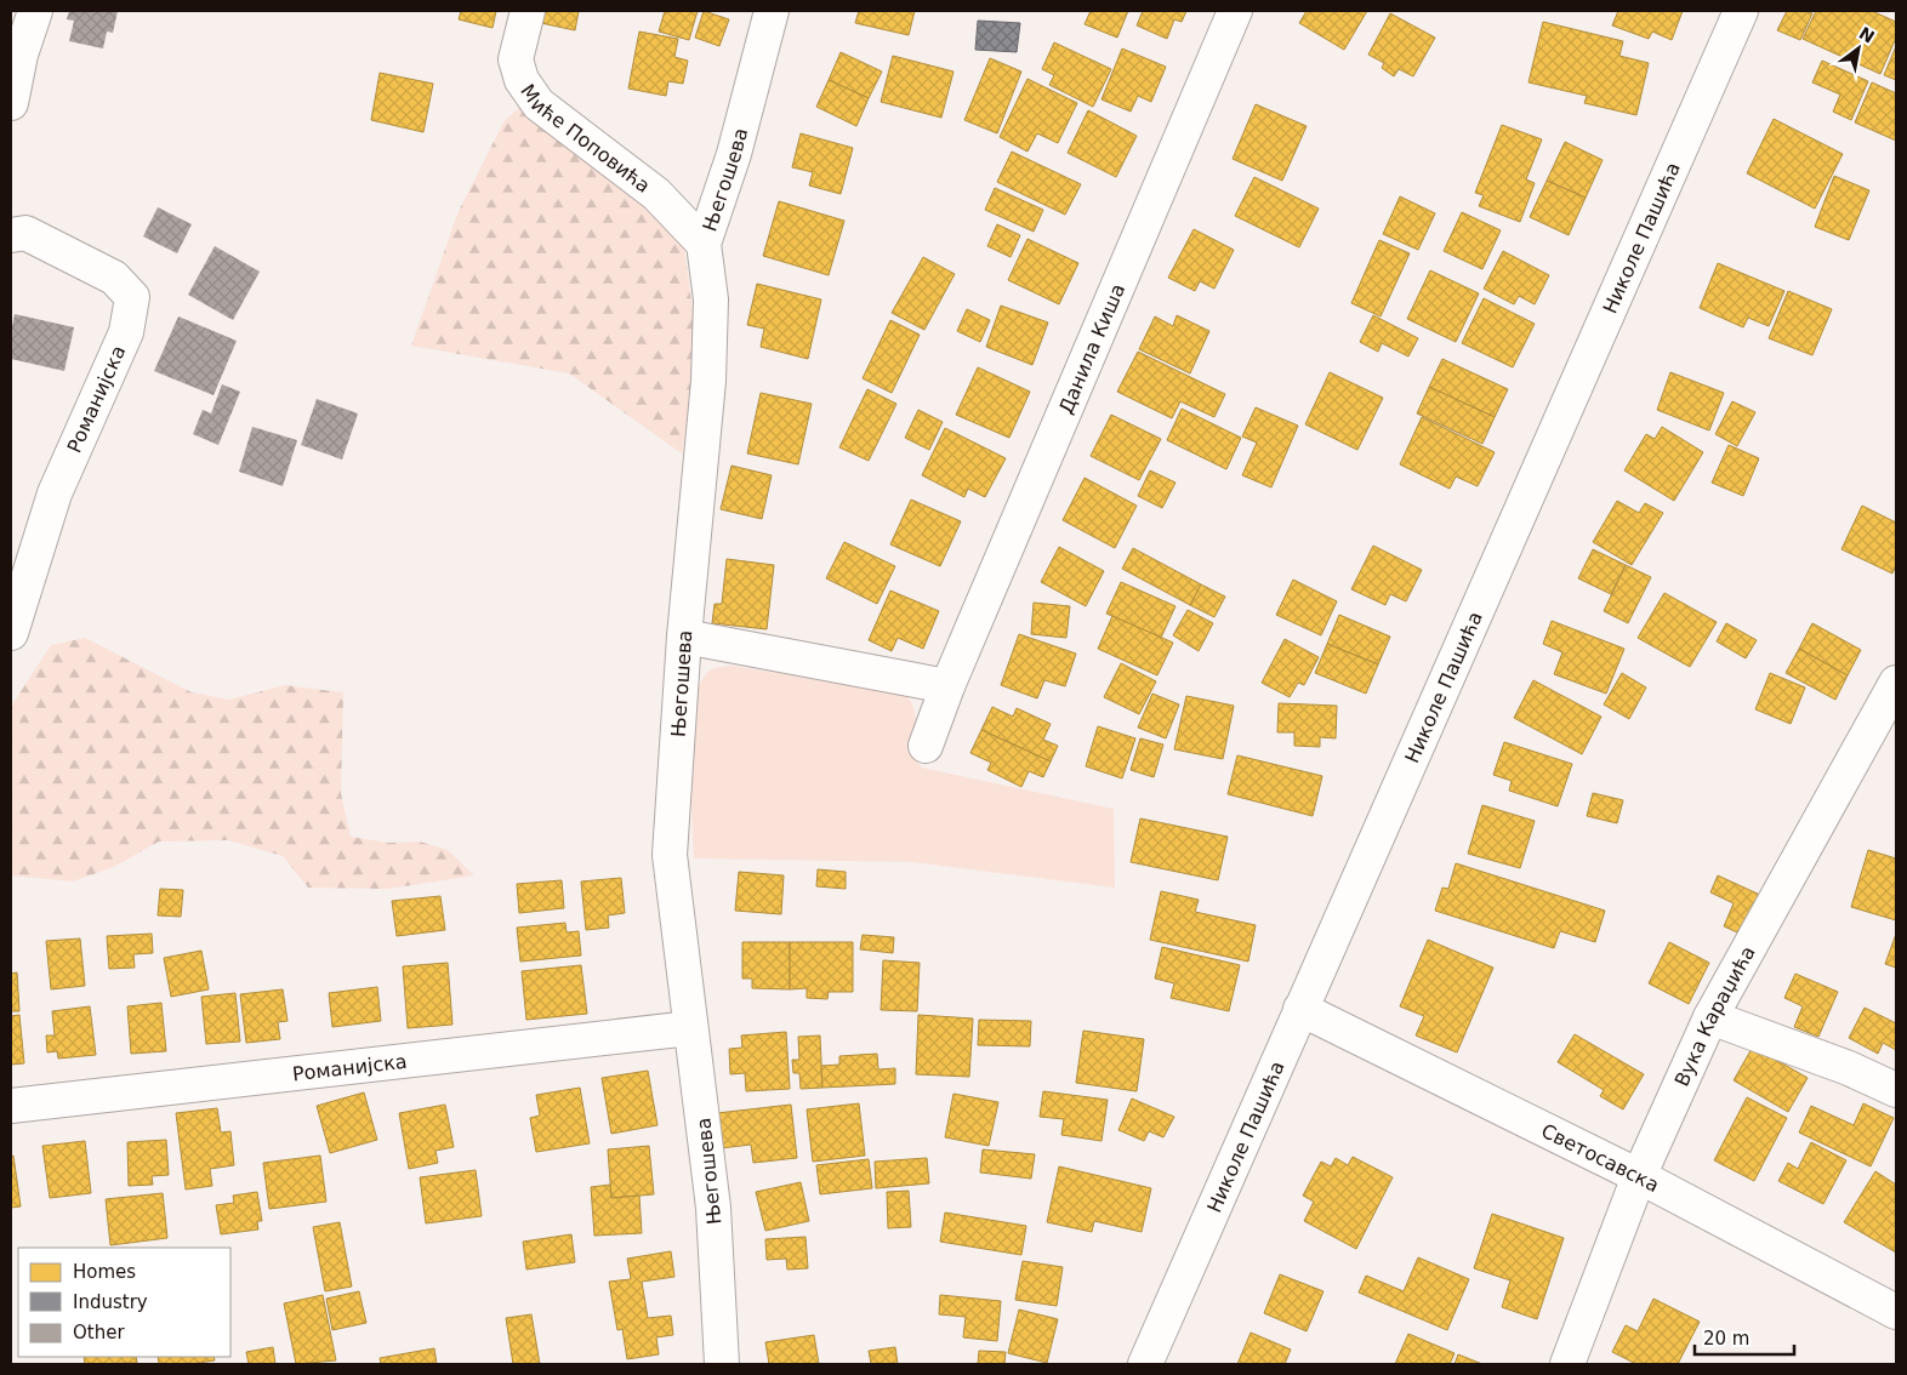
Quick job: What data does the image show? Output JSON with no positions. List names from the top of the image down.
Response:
{
  "streets": {
    "street": [
      "Миће Поповића",
      "Његошева",
      "Николе Пашића",
      "Данила Киша",
      "Романијска",
      "Вука Караџића",
      "Светосавска"
    ]
  },
  "crossings": [
    ["Миће Поповића", "Његошева"],
    ["Његошева", "Романијска"],
    ["Николе Пашића", "Светосавска"],
    ["Вука Караџића", "Светосавска"]
  ],
  "legend": ["Homes", "Industry", "Other"],
  "scale_bar": "20 m",
  "north": "top right"
}
